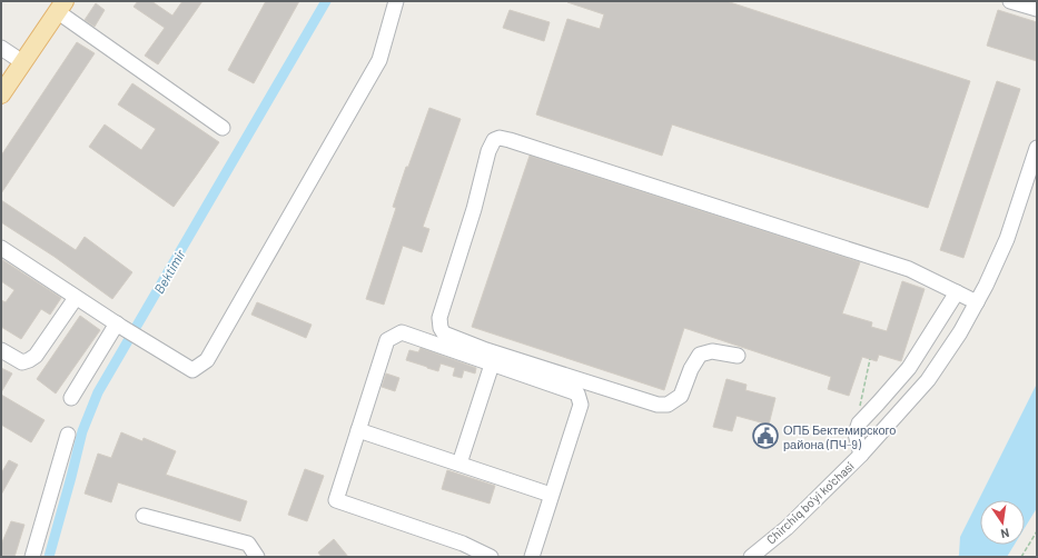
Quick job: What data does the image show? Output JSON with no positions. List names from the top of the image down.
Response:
{
  "streets": {
    "street": ["Chirchiq bo'yi ko'chasi"]
  },
  "water": ["Bektimir"],
  "places": {
    "public building": ["ОПБ Бектемирского района (ПЧ-9)"]
  },
  "north": "bottom"
}
